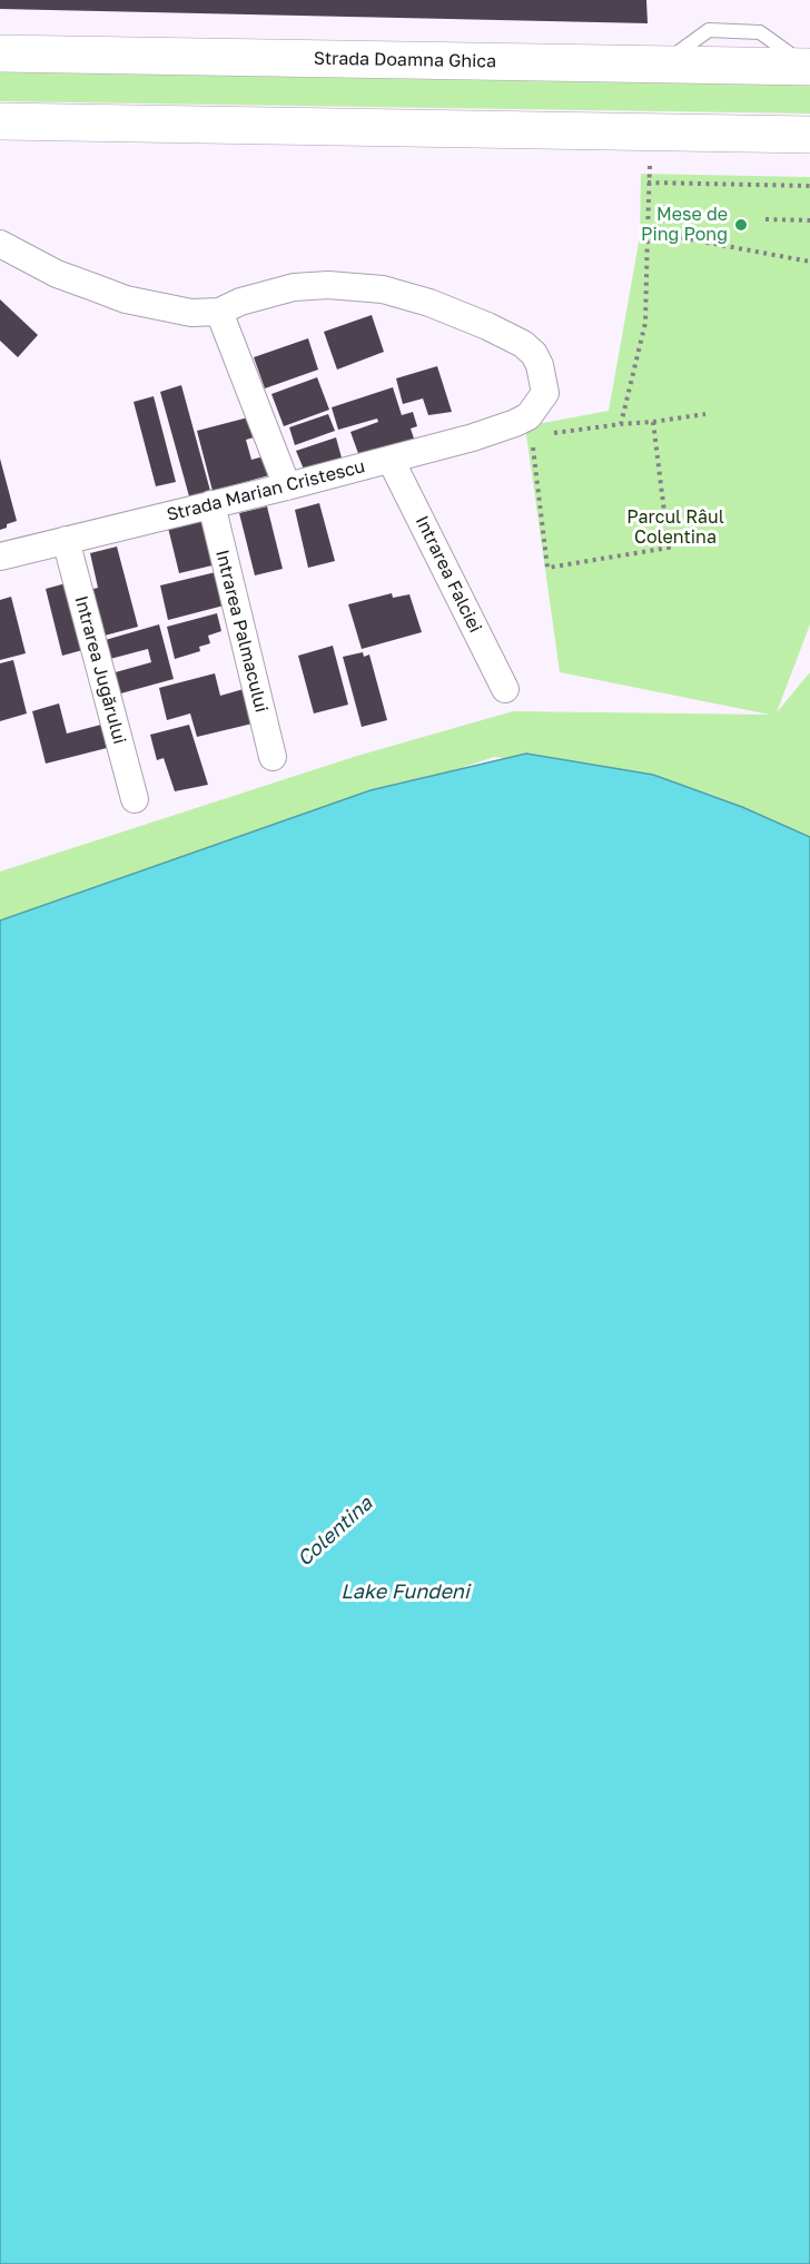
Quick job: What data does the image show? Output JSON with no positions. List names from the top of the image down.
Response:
{
  "streets": {
    "main road": ["Strada Doamna Ghica"],
    "street": [
      "Strada Marian Cristescu",
      "Intrarea Falciei",
      "Intrarea Palmacului",
      "Intrarea Jugărului"
    ]
  },
  "crossings": [
    ["Strada Marian Cristescu", "Intrarea Falciei"],
    ["Strada Marian Cristescu", "Intrarea Palmacului"],
    ["Strada Marian Cristescu", "Intrarea Jugărului"]
  ],
  "water": ["Colentina", "Lake Fundeni"],
  "parks": ["Parcul Râul Colentina"],
  "places": ["Mese de Ping Pong"]
}
